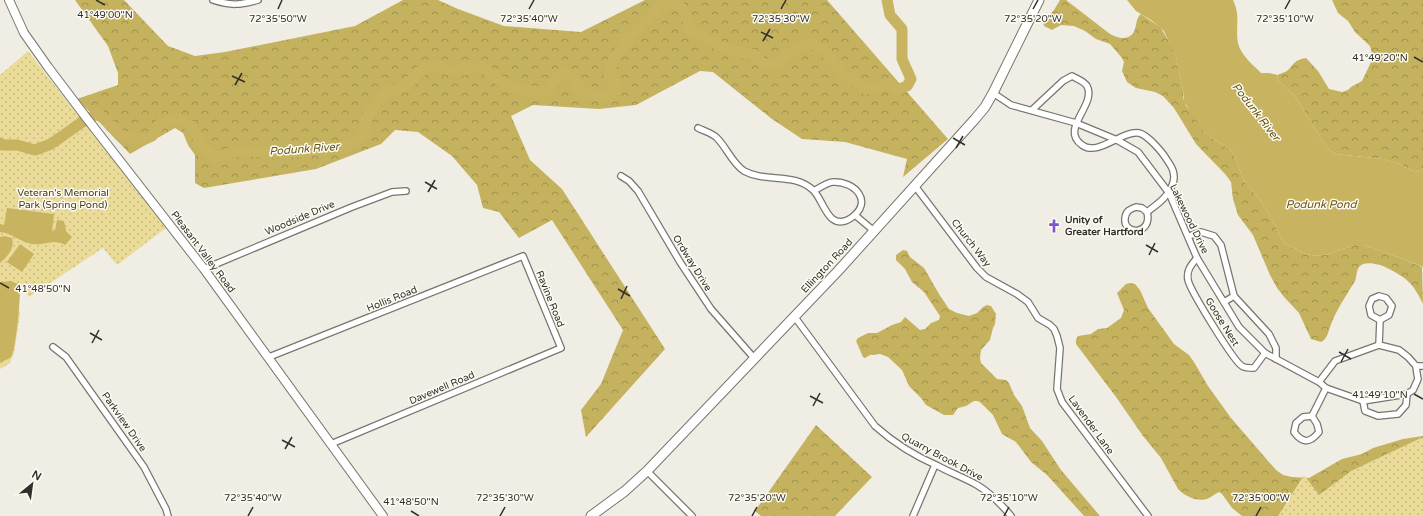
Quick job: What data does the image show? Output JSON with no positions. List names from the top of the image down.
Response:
{
  "streets": {
    "main road": ["Pleasant Valley Road", "Ellington Road"],
    "street": [
      "Woodside Drive",
      "Lakewood Drive",
      "Church Way",
      "Ordway Drive",
      "Hollis Road",
      "Ravine Road",
      "Goose Nest",
      "Davewell Road",
      "Parkview Drive",
      "Lavender Lane",
      "Quarry Brook Drive"
    ]
  },
  "crossings": [
    ["Woodside Drive", "Pleasant Valley Road"],
    ["Lakewood Drive", "Ellington Road"],
    ["Lakewood Drive", "Goose Nest"],
    ["Church Way", "Ellington Road"],
    ["Church Way", "Lavender Lane"],
    ["Pleasant Valley Road", "Hollis Road"],
    ["Pleasant Valley Road", "Davewell Road"],
    ["Ordway Drive", "Ellington Road"],
    ["Ellington Road", "Quarry Brook Drive"],
    ["Hollis Road", "Ravine Road"],
    ["Ravine Road", "Davewell Road"]
  ],
  "water": ["Podunk River", "Podunk Pond"],
  "parks": ["Veteran's Memorial Park (Spring Pond)"],
  "places": {
    "church": ["Unity of Greater Hartford"]
  },
  "north": "top right",
  "coordinates": [
    "41°49'00\"N",
    "72°35'50\"W",
    "72°35'40\"W",
    "72°35'30\"W",
    "72°35'20\"W",
    "72°35'10\"W",
    "41°49'20\"N",
    "41°48'50\"N",
    "41°49'10\"N",
    "72°35'00\"W"
  ]
}
